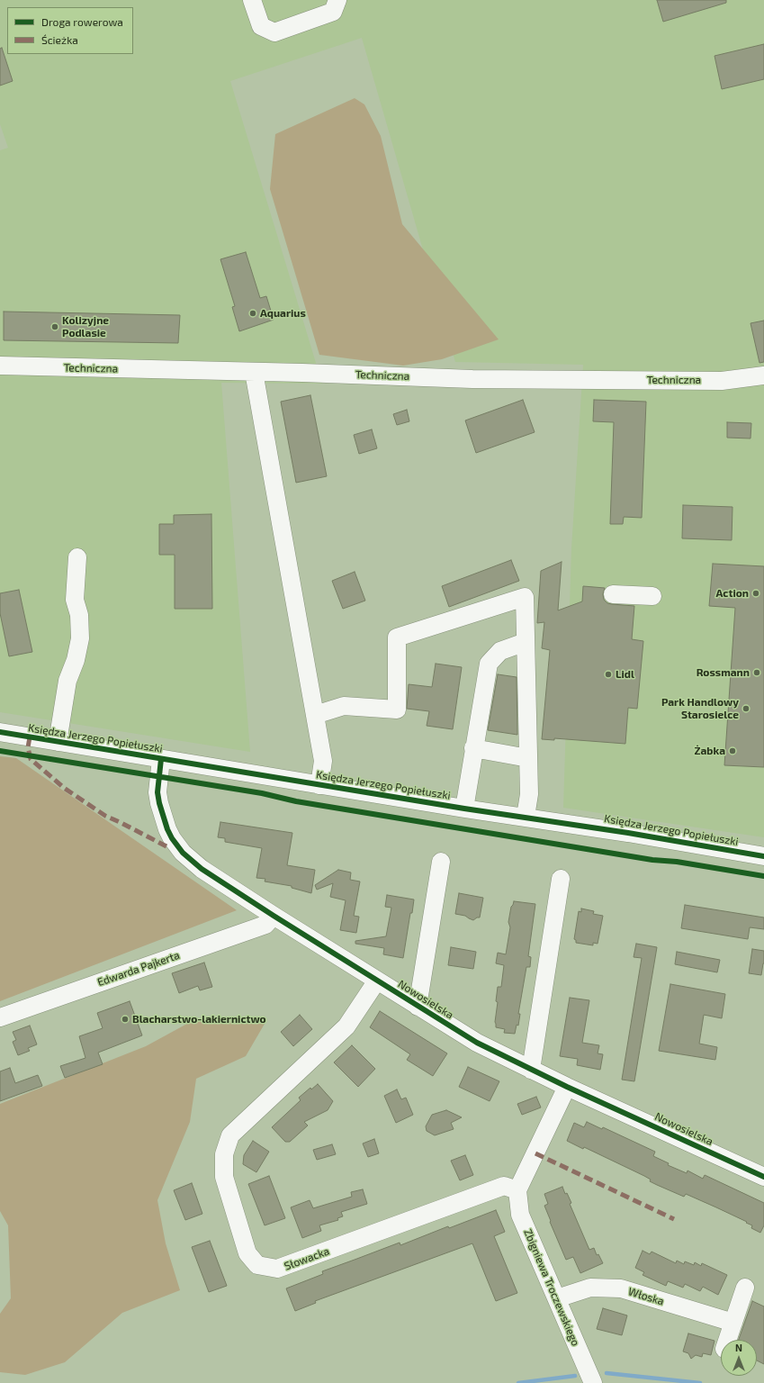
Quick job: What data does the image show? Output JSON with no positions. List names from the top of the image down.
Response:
{
  "streets": {
    "street": [
      "Techniczna",
      "Księdza Jerzego Popiełuszki",
      "Edwarda Pajkerta",
      "Nowosielska",
      "Słowacka",
      "Zbigniewa Troczewskiego",
      "Włoska"
    ]
  },
  "crossings": [
    ["Księdza Jerzego Popiełuszki", "Nowosielska"],
    ["Edwarda Pajkerta", "Nowosielska"],
    ["Nowosielska", "Słowacka"],
    ["Słowacka", "Zbigniewa Troczewskiego"],
    ["Zbigniewa Troczewskiego", "Włoska"]
  ],
  "places": [
    "Aquarius",
    "Kolizyjne Podlasie",
    "Action",
    "Rossmann",
    "Lidl",
    "Park Handlowy Starosielce",
    "Żabka",
    "Blacharstwo-lakiernictwo"
  ],
  "legend": ["Droga rowerowa", "Ścieżka"],
  "north": "top"
}
